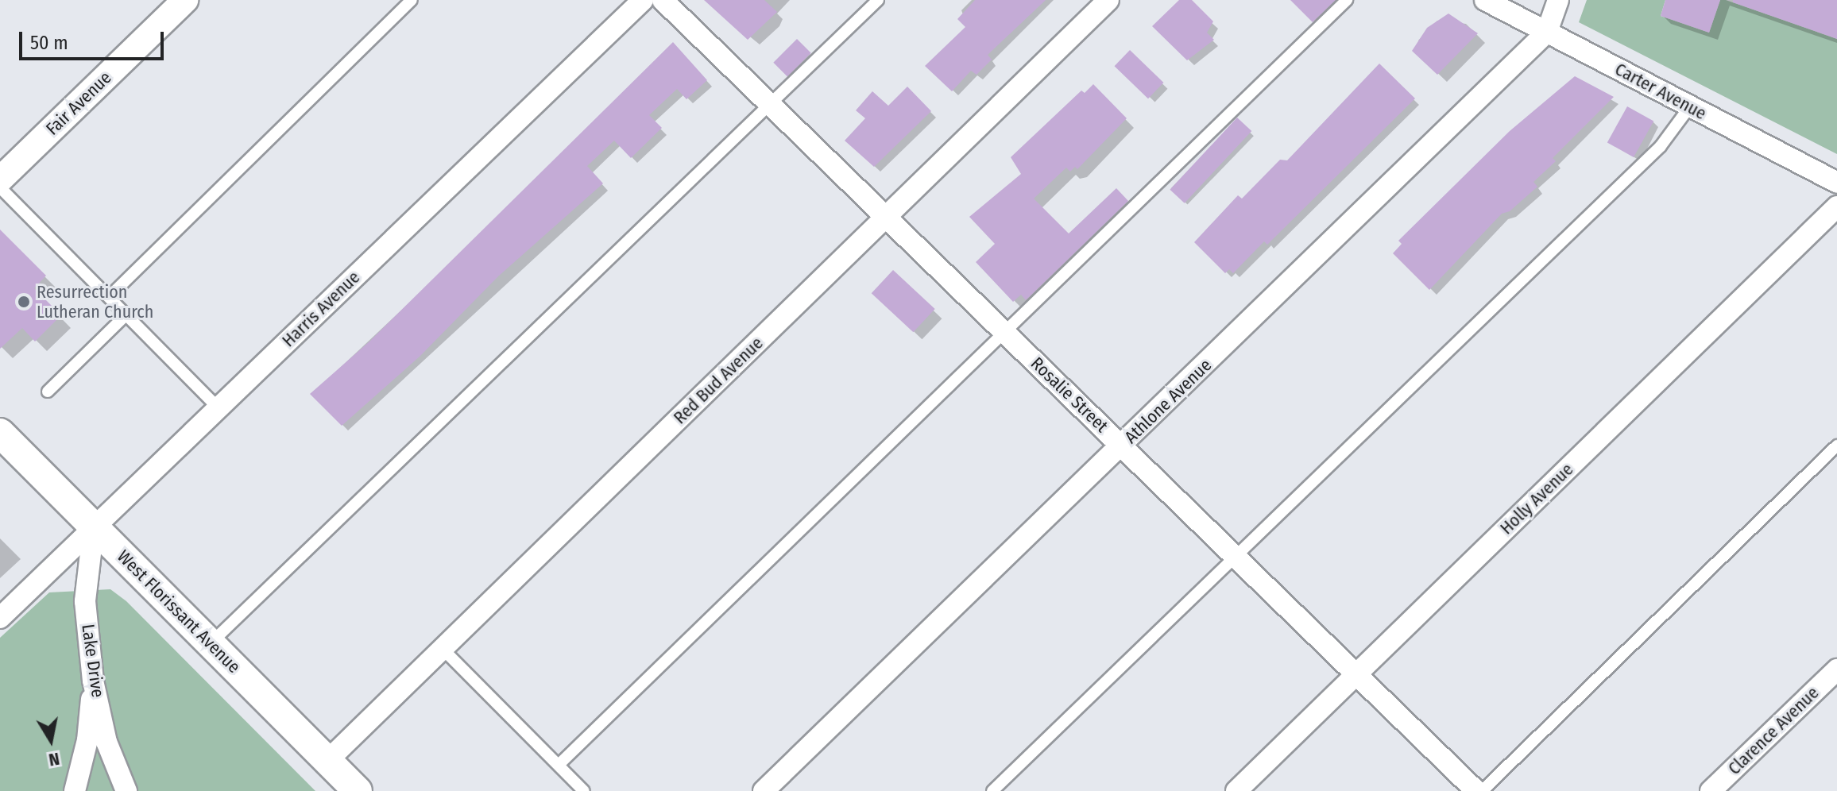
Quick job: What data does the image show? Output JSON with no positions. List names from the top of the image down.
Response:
{
  "streets": {
    "main road": ["West Florissant Avenue"],
    "street": [
      "Carter Avenue",
      "Fair Avenue",
      "Harris Avenue",
      "Red Bud Avenue",
      "Rosalie Street",
      "Athlone Avenue",
      "Holly Avenue",
      "Lake Drive",
      "Clarence Avenue"
    ]
  },
  "crossings": [
    ["Carter Avenue", "Athlone Avenue"],
    ["Harris Avenue", "West Florissant Avenue"],
    ["Harris Avenue", "Lake Drive"],
    ["Red Bud Avenue", "Rosalie Street"],
    ["Red Bud Avenue", "West Florissant Avenue"],
    ["Rosalie Street", "Athlone Avenue"],
    ["Rosalie Street", "Holly Avenue"],
    ["West Florissant Avenue", "Lake Drive"]
  ],
  "places": ["Resurrection Lutheran Church"],
  "scale_bar": "50 m",
  "north": "bottom"
}
